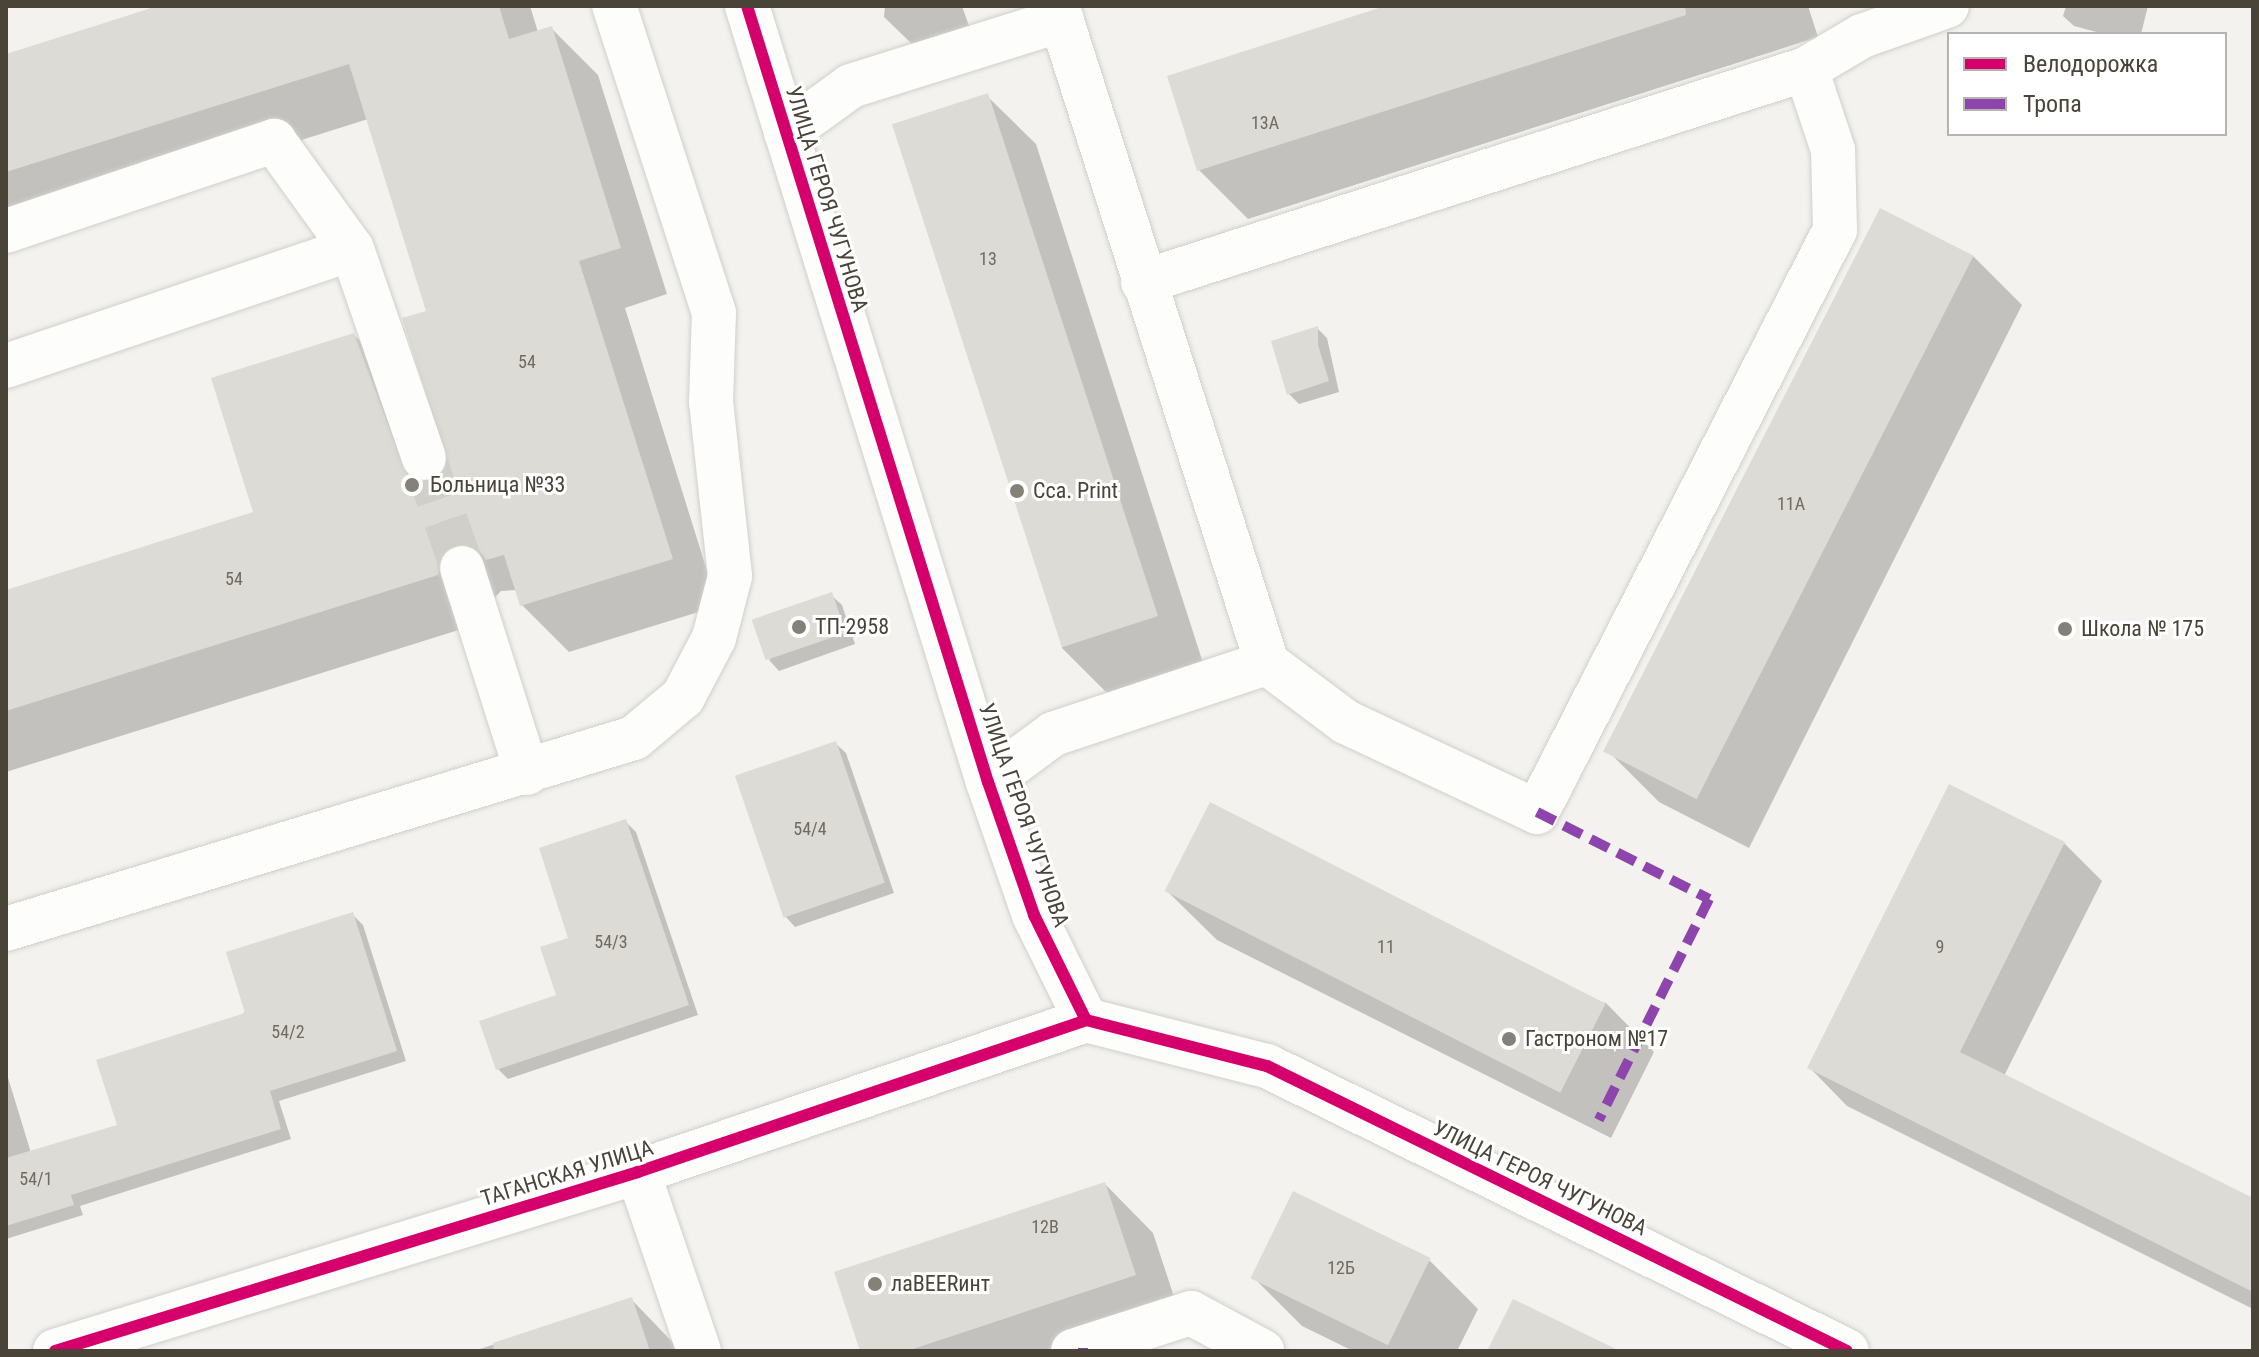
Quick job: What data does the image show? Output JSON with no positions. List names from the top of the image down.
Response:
{
  "streets": {
    "street": ["УЛИЦА ГЕРОЯ ЧУГУНОВА", "ТАГАНСКАЯ УЛИЦА"]
  },
  "crossings": [
    ["УЛИЦА ГЕРОЯ ЧУГУНОВА", "ТАГАНСКАЯ УЛИЦА"]
  ],
  "places": [
    "Больница №33",
    "Cca. Print",
    "ТП-2958",
    "Школа № 175",
    "Гастроном №17",
    "лаBEERинт"
  ],
  "house_numbers": [
    "13А",
    "13",
    "54",
    "11А",
    "54",
    "54/4",
    "54/3",
    "11",
    "9",
    "54/2",
    "54/1",
    "12В",
    "12Б"
  ],
  "legend": ["Велодорожка", "Тропа"]
}
